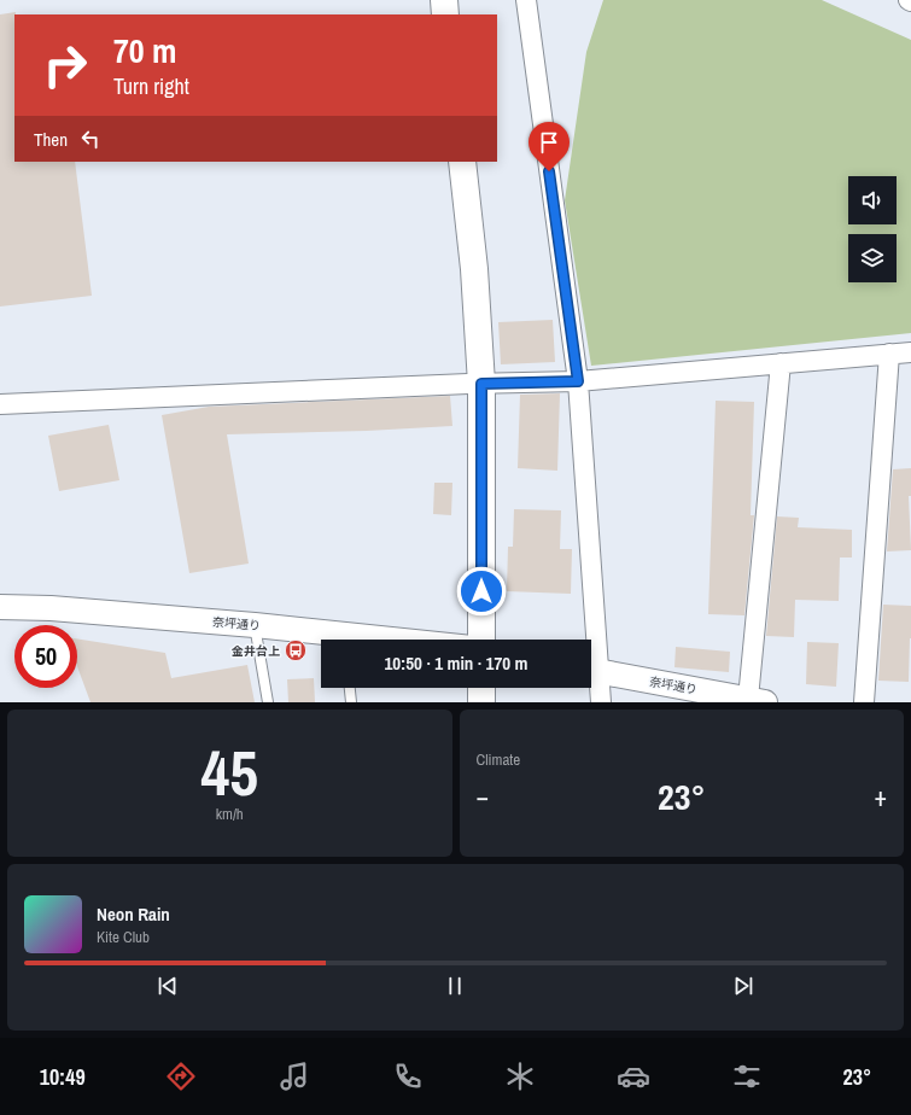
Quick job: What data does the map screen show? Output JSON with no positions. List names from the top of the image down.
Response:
{
  "streets": {
    "street": ["奈坪通り"]
  },
  "places": {
    "bus stop": ["金井台上"]
  },
  "page": {
    "turn": ["70 m", "Turn right"],
    "then": "Then",
    "limit": "50",
    "trip": "10:50 · 1 min · 170 m",
    "tile": [
      ["45", "km/h"],
      "Climate"
    ],
    "heat": ["−", "23°", "+"],
    "song": ["Neon Rain", "Kite Club"],
    "tabs": ["10:49", "23°"]
  }
}
